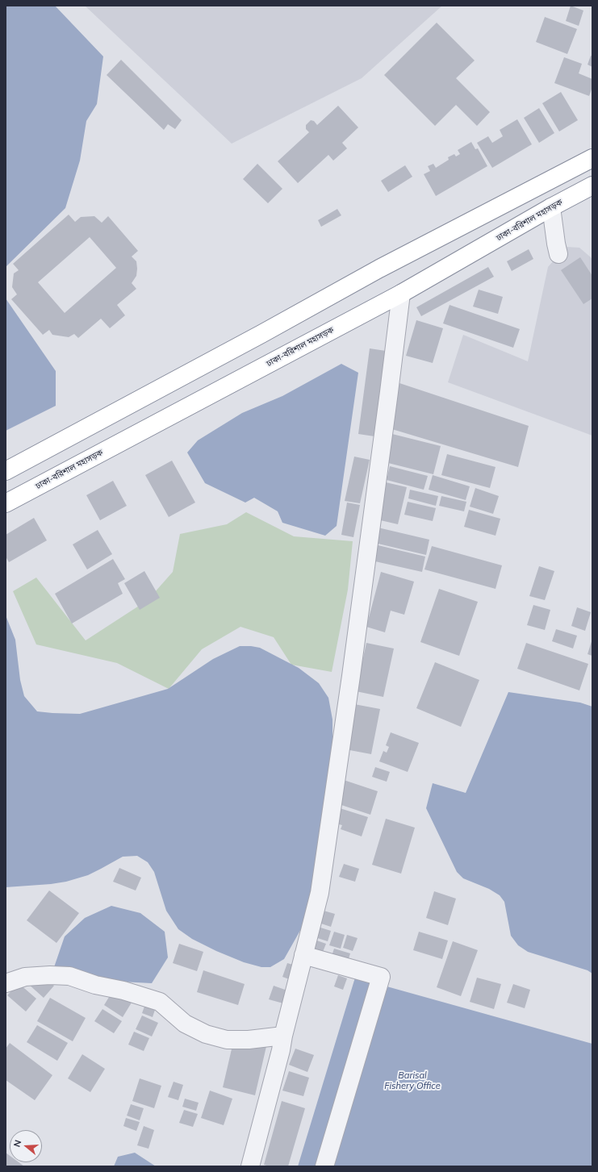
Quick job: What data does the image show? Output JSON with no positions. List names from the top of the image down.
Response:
{
  "streets": {
    "highway": ["ঢাকা-বরিশাল মহাসড়ক"]
  },
  "water": ["Barisal Fishery Office"],
  "north": "left"
}
